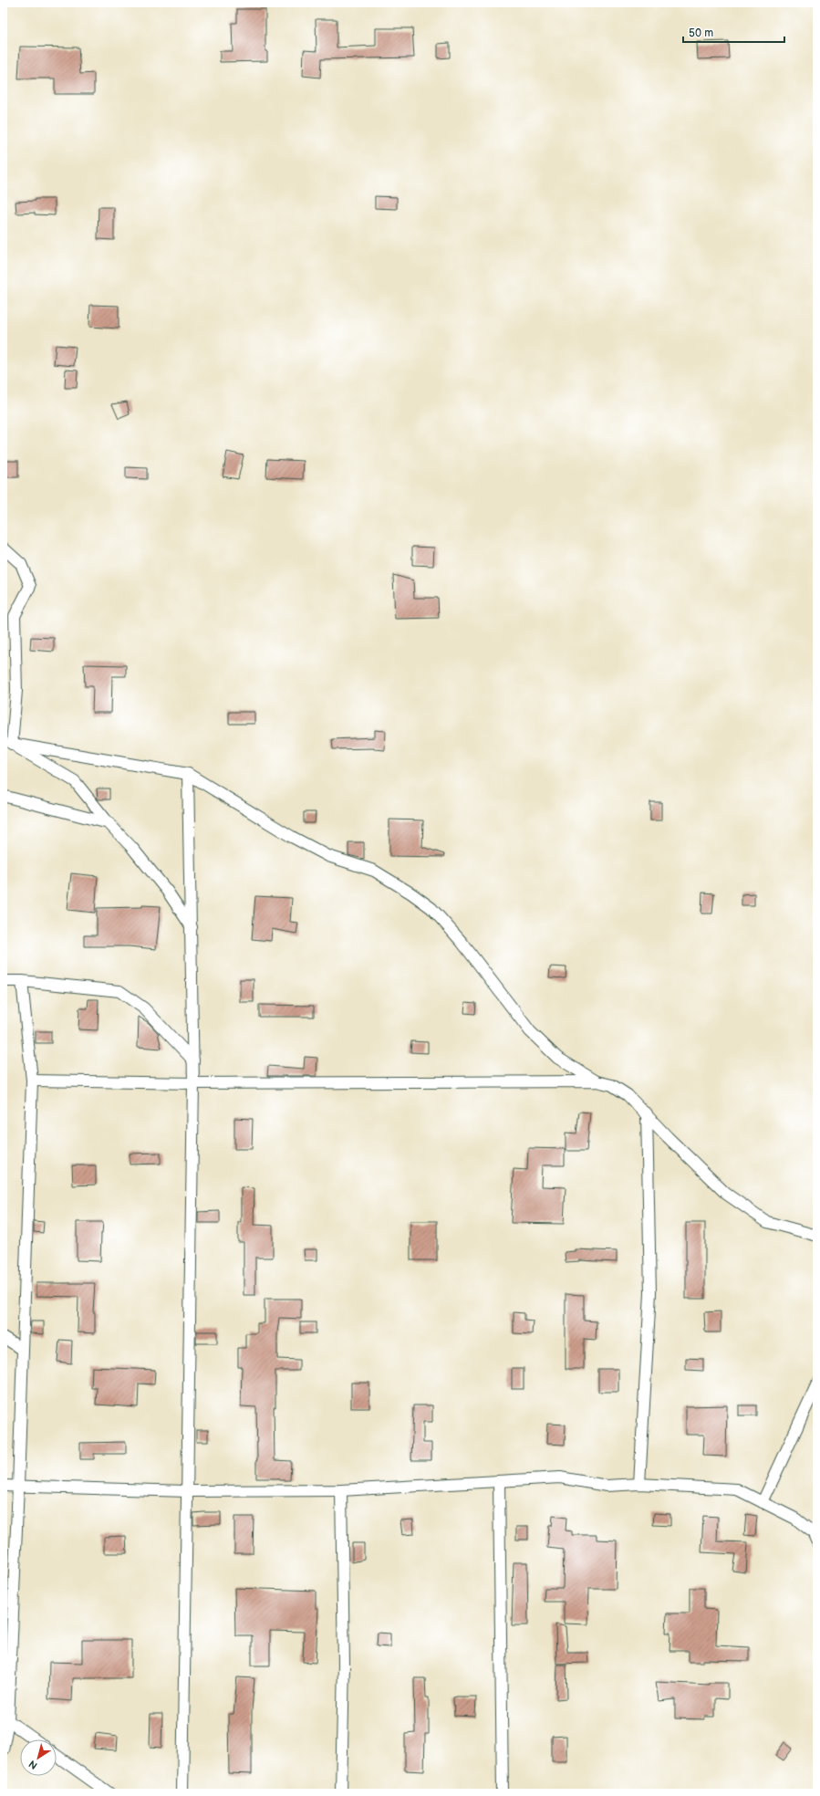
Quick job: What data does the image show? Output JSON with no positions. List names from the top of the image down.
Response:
{
  "scale_bar": "50 m",
  "north": "bottom left"
}
